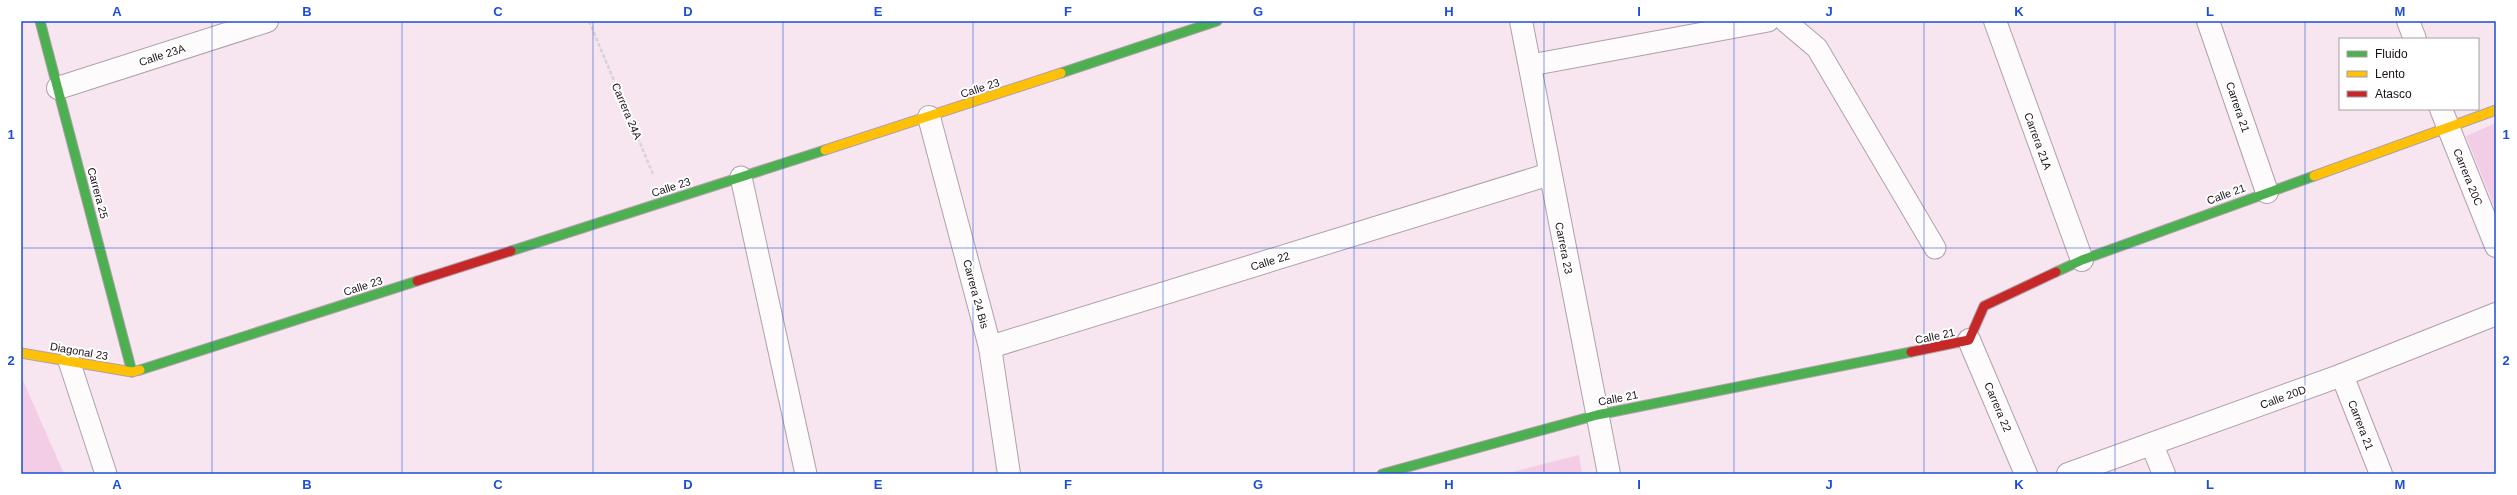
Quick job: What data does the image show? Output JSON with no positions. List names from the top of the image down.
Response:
{
  "streets": {
    "street": [
      "Calle 23A",
      "Calle 23",
      "Carrera 21",
      "Carrera 21A",
      "Carrera 20C",
      "Carrera 25",
      "Calle 21",
      "Carrera 23",
      "Calle 22",
      "Carrera 24 Bis",
      "Diagonal 23",
      "Calle 20D",
      "Carrera 22"
    ],
    "path": ["Carrera 24A"]
  },
  "crossings": [
    ["Calle 23A", "Carrera 25"],
    ["Calle 23", "Carrera 24A"],
    ["Calle 23", "Carrera 25"],
    ["Calle 23", "Carrera 24 Bis"],
    ["Calle 23", "Diagonal 23"],
    ["Carrera 21", "Calle 21"],
    ["Carrera 21", "Calle 20D"],
    ["Carrera 21A", "Calle 21"],
    ["Carrera 20C", "Calle 21"],
    ["Carrera 25", "Diagonal 23"],
    ["Calle 21", "Carrera 23"],
    ["Calle 21", "Carrera 22"],
    ["Carrera 23", "Calle 22"],
    ["Calle 22", "Carrera 24 Bis"]
  ],
  "legend": ["Fluido", "Lento", "Atasco"],
  "grid": {
    "columns": [
      "A",
      "B",
      "C",
      "D",
      "E",
      "F",
      "G",
      "H",
      "I",
      "J",
      "K",
      "L",
      "M"
    ],
    "rows": ["1", "2"]
  }
}
